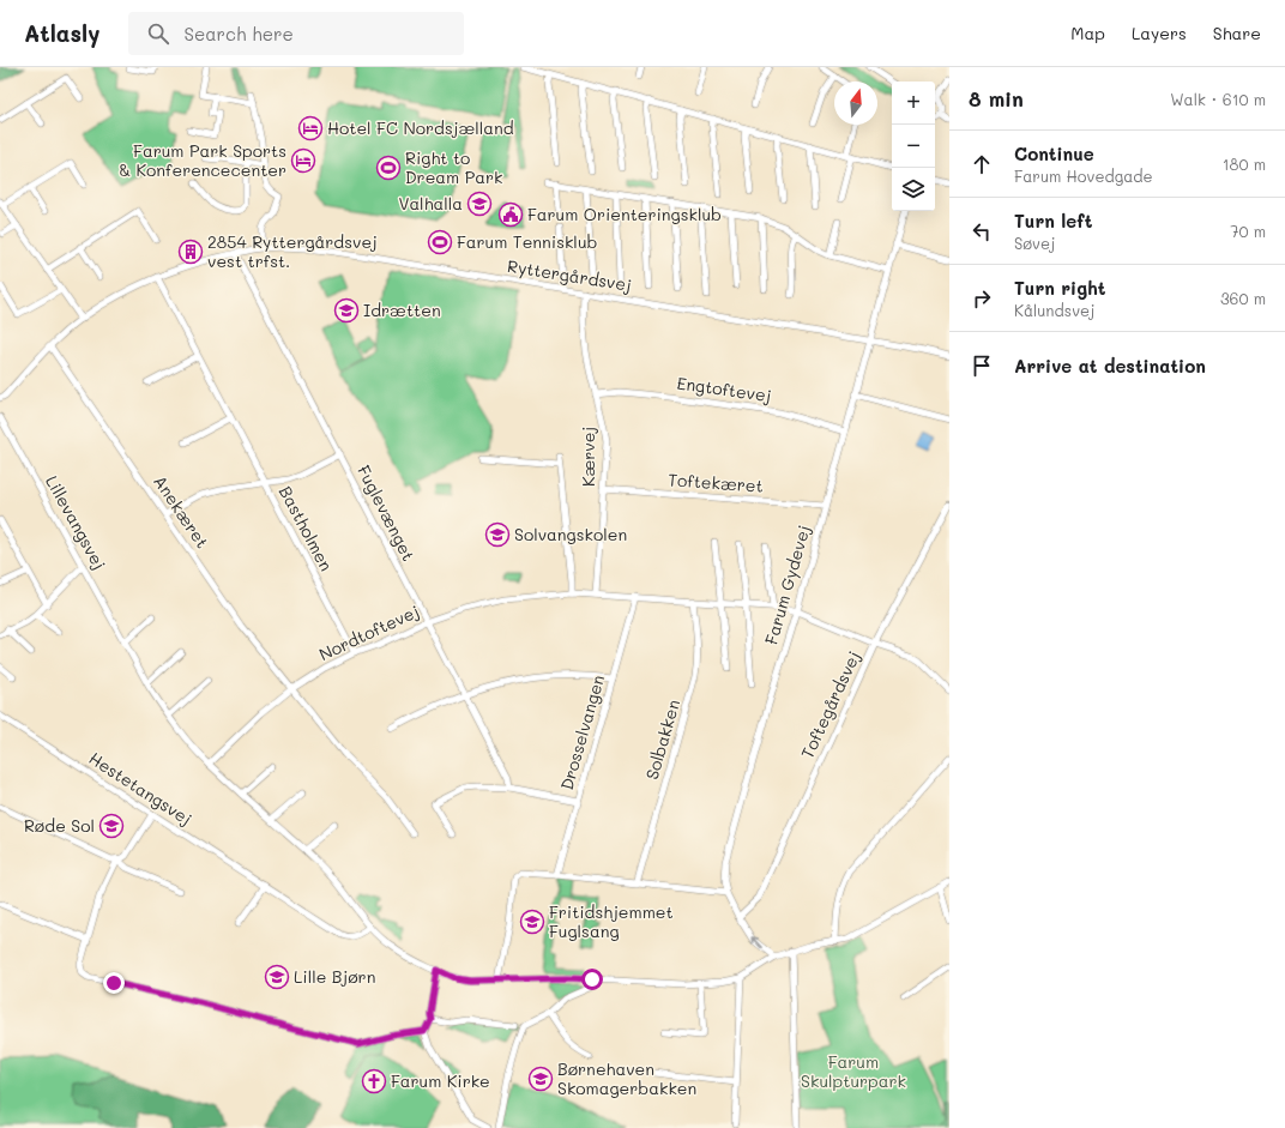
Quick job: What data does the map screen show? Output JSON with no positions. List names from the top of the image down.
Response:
{
  "streets": {
    "street": [
      "Ryttergårdsvej",
      "Engtoftevej",
      "Kærvej",
      "Toftekæret",
      "Anekæret",
      "Fuglevænget",
      "Lillevangsvej",
      "Bastholmen",
      "Farum Gydevej",
      "Nordtoftevej",
      "Toftegårdsvej",
      "Drosselvangen",
      "Solbakken",
      "Hestetangsvej"
    ]
  },
  "crossings": [
    ["Ryttergårdsvej", "Kærvej"],
    ["Ryttergårdsvej", "Anekæret"],
    ["Ryttergårdsvej", "Fuglevænget"],
    ["Ryttergårdsvej", "Bastholmen"],
    ["Ryttergårdsvej", "Farum Gydevej"],
    ["Engtoftevej", "Kærvej"],
    ["Engtoftevej", "Farum Gydevej"],
    ["Kærvej", "Toftekæret"],
    ["Kærvej", "Nordtoftevej"],
    ["Toftekæret", "Farum Gydevej"],
    ["Anekæret", "Nordtoftevej"],
    ["Fuglevænget", "Nordtoftevej"],
    ["Lillevangsvej", "Nordtoftevej"],
    ["Lillevangsvej", "Hestetangsvej"],
    ["Bastholmen", "Nordtoftevej"],
    ["Farum Gydevej", "Nordtoftevej"],
    ["Farum Gydevej", "Toftegårdsvej"],
    ["Nordtoftevej", "Toftegårdsvej"],
    ["Nordtoftevej", "Drosselvangen"],
    ["Nordtoftevej", "Solbakken"]
  ],
  "parks": ["Farum Skulpturpark"],
  "places": {
    "hotel": ["Hotel FC Nordsjælland", "Farum Park Sports & Konferencecenter"],
    "sports": ["Right to Dream Park", "Farum Tennisklub"],
    "school or university": [
      "Valhalla",
      "Idrætten",
      "Solvangskolen",
      "Røde Sol",
      "Fritidshjemmet Fuglsang",
      "Lille Bjørn",
      "Børnehaven Skomagerbakken"
    ],
    "public building": ["Farum Orienteringsklub"],
    "building": ["2854 Ryttergårdsvej vest trfst."],
    "church": ["Farum Kirke"]
  },
  "north": "top",
  "page": {
    "header": "Atlasly",
    "search": "Search here",
    "nav": ["Map", "Layers", "Share"],
    "heading": ["8 min", "Walk · 610 m"],
    "map_buttons": ["+", "−"],
    "list": [
      ["Continue", "Farum Hovedgade", "180 m"],
      ["Turn left", "Søvej", "70 m"],
      ["Turn right", "Kålundsvej", "360 m"],
      "Arrive at destination"
    ]
  }
}
